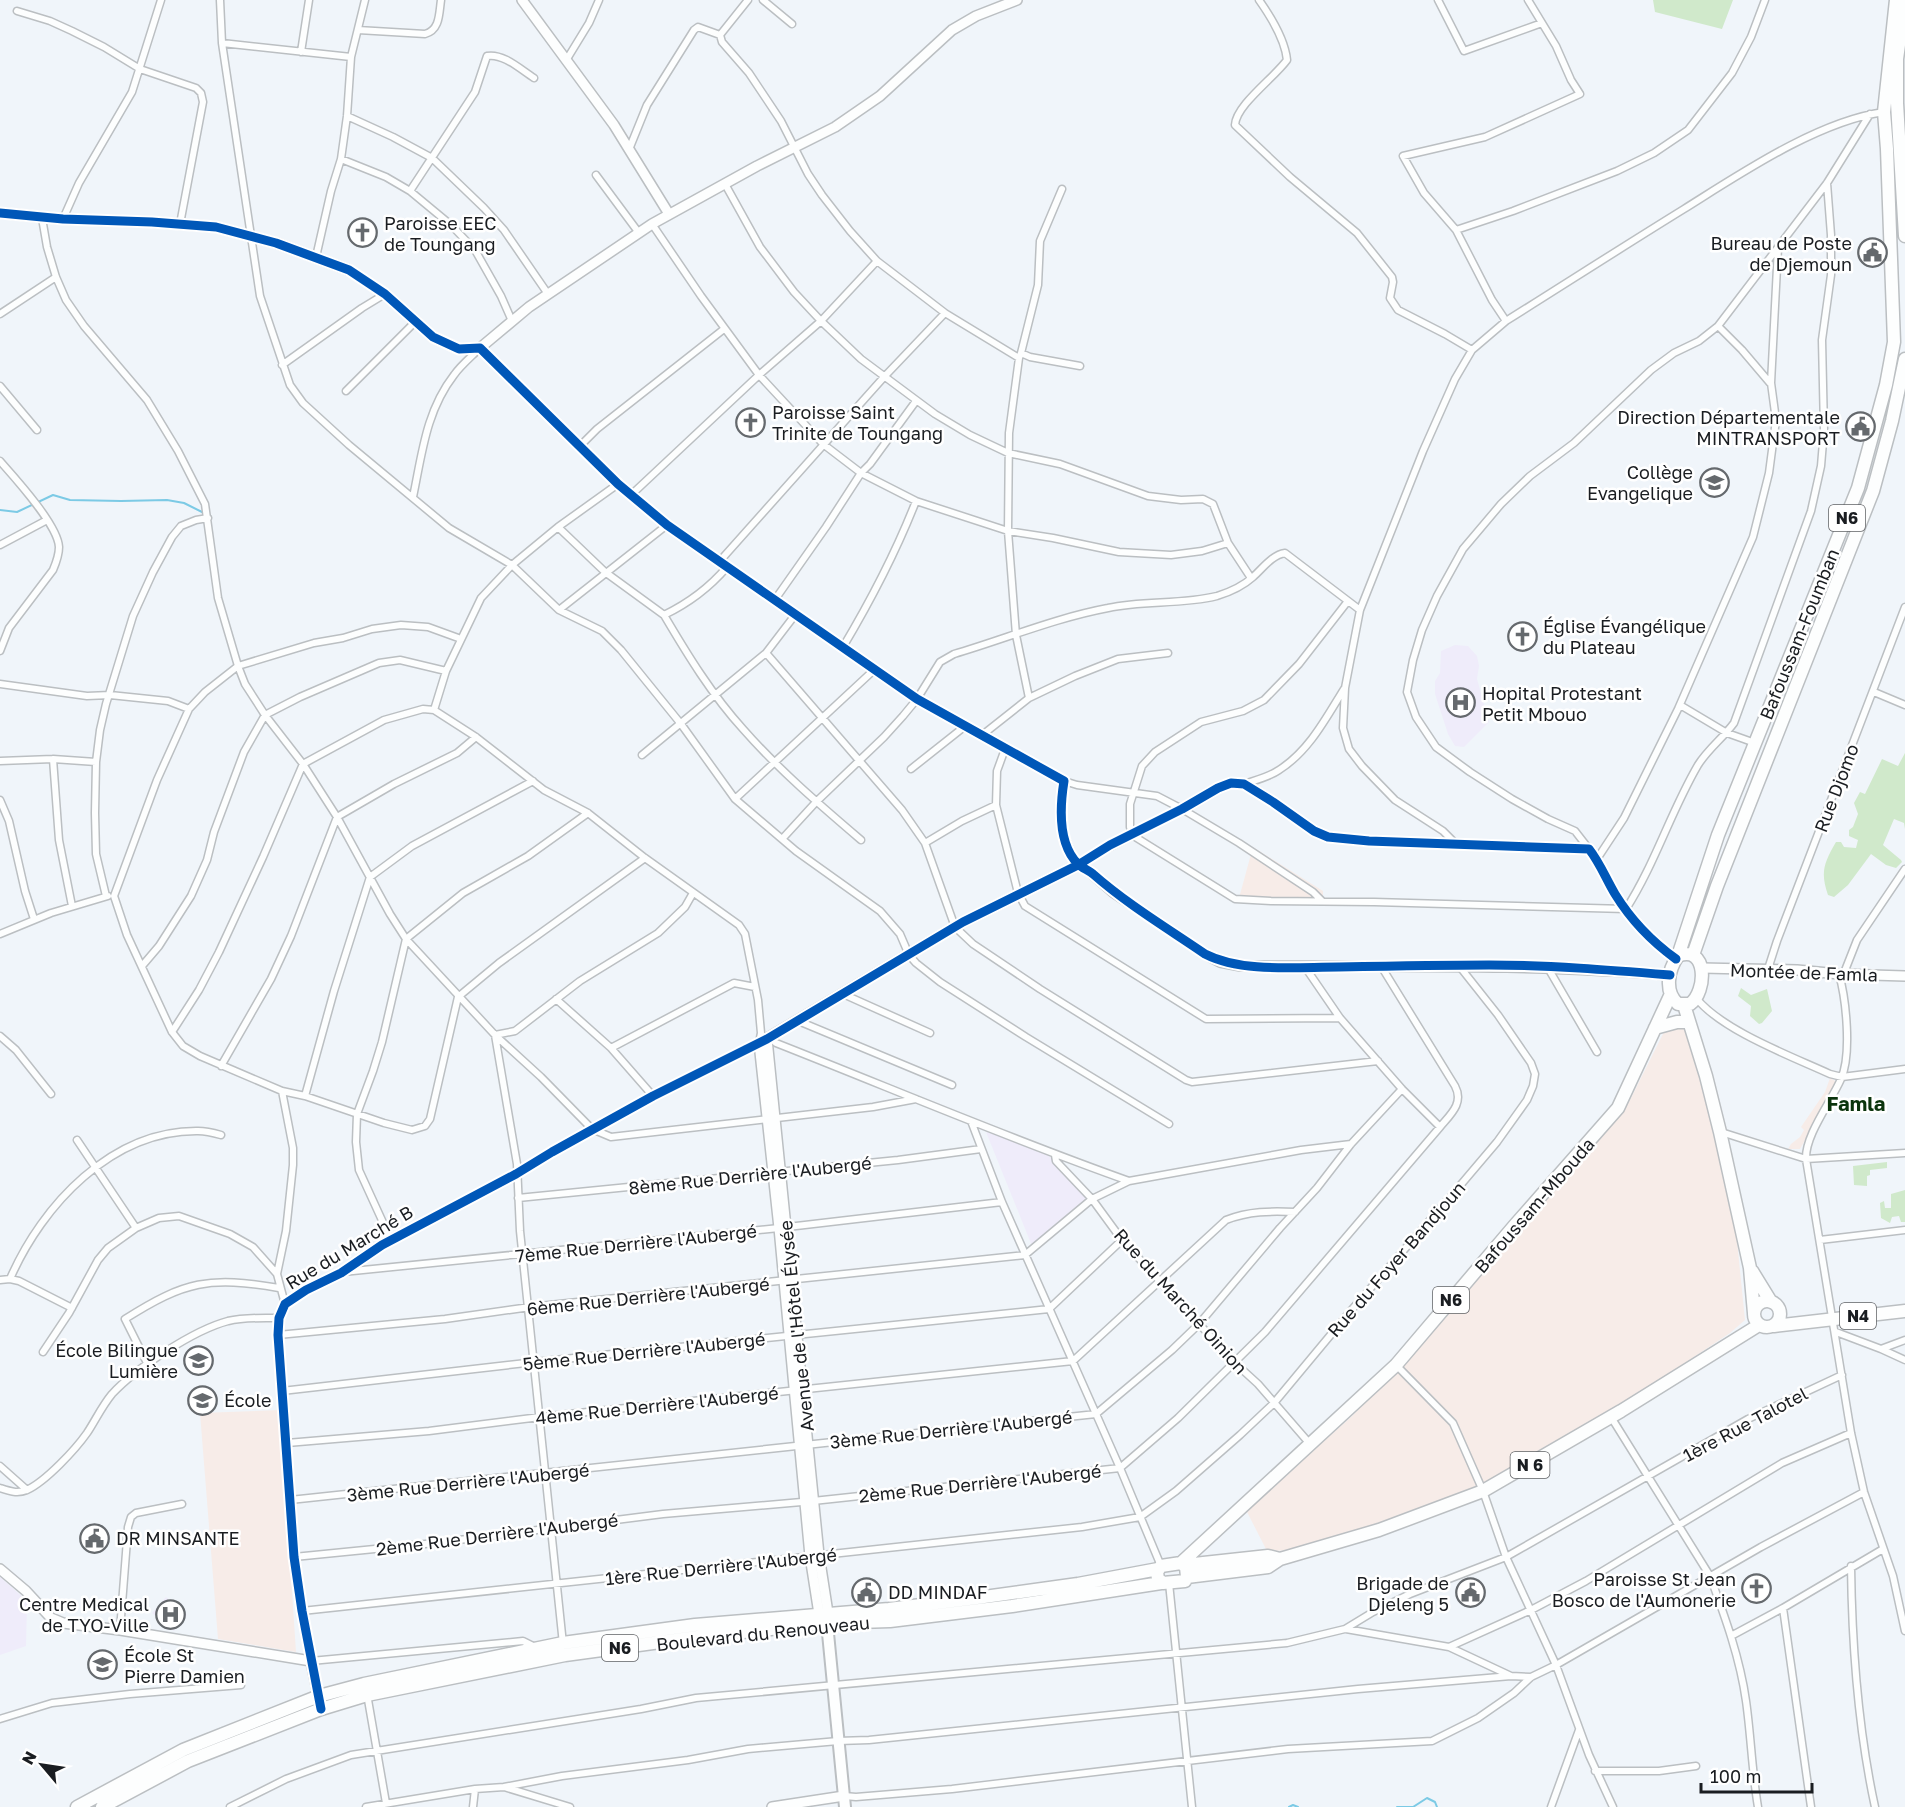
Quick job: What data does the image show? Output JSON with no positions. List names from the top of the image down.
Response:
{
  "streets": {
    "highway": [
      "N6",
      "Bafoussam-Foumban",
      "Bafoussam-Mbouda",
      "N4",
      "N 6",
      "Boulevard du Renouveau"
    ],
    "street": [
      "Rue Djomo",
      "Montée de Famla",
      "8ème Rue Derrière l'Aubergé",
      "7ème Rue Derrière l'Aubergé",
      "Rue du Marché B",
      "Rue du Foyer Bandjoun",
      "6ème Rue Derrière l'Aubergé",
      "Rue du Marché Oinion",
      "Avenue de l'Hôtel Élysée",
      "5ème Rue Derrière l'Aubergé",
      "4ème Rue Derrière l'Aubergé",
      "1ère Rue Talotel",
      "3ème Rue Derrière l'Aubergé",
      "2ème Rue Derrière l'Aubergé",
      "1ère Rue Derrière l'Aubergé"
    ]
  },
  "crossings": [
    ["N6", "Bafoussam-Foumban"],
    ["N6", "Rue du Marché B"],
    ["N6", "Boulevard du Renouveau"],
    ["Bafoussam-Foumban", "Montée de Famla"],
    ["Bafoussam-Foumban", "Bafoussam-Mbouda"],
    ["Rue Djomo", "Montée de Famla"],
    ["Montée de Famla", "Bafoussam-Mbouda"],
    ["8ème Rue Derrière l'Aubergé", "Avenue de l'Hôtel Élysée"],
    ["Bafoussam-Mbouda", "Rue du Marché Oinion"],
    ["Bafoussam-Mbouda", "N 6"],
    ["Bafoussam-Mbouda", "Boulevard du Renouveau"],
    ["7ème Rue Derrière l'Aubergé", "Rue du Marché B"],
    ["7ème Rue Derrière l'Aubergé", "Avenue de l'Hôtel Élysée"],
    ["Rue du Marché B", "6ème Rue Derrière l'Aubergé"],
    ["Rue du Marché B", "Avenue de l'Hôtel Élysée"],
    ["Rue du Marché B", "5ème Rue Derrière l'Aubergé"],
    ["Rue du Marché B", "4ème Rue Derrière l'Aubergé"],
    ["Rue du Marché B", "3ème Rue Derrière l'Aubergé"],
    ["Rue du Marché B", "2ème Rue Derrière l'Aubergé"],
    ["Rue du Marché B", "1ère Rue Derrière l'Aubergé"],
    ["Rue du Marché B", "Boulevard du Renouveau"],
    ["Rue du Foyer Bandjoun", "Rue du Marché Oinion"],
    ["Rue du Foyer Bandjoun", "1ère Rue Derrière l'Aubergé"],
    ["6ème Rue Derrière l'Aubergé", "Avenue de l'Hôtel Élysée"],
    ["Rue du Marché Oinion", "3ème Rue Derrière l'Aubergé"],
    ["Rue du Marché Oinion", "2ème Rue Derrière l'Aubergé"],
    ["N4", "N 6"],
    ["Avenue de l'Hôtel Élysée", "5ème Rue Derrière l'Aubergé"],
    ["Avenue de l'Hôtel Élysée", "4ème Rue Derrière l'Aubergé"],
    ["Avenue de l'Hôtel Élysée", "3ème Rue Derrière l'Aubergé"],
    ["Avenue de l'Hôtel Élysée", "2ème Rue Derrière l'Aubergé"],
    ["Avenue de l'Hôtel Élysée", "1ère Rue Derrière l'Aubergé"],
    ["Avenue de l'Hôtel Élysée", "Boulevard du Renouveau"],
    ["N 6", "Boulevard du Renouveau"]
  ],
  "districts": ["Famla"],
  "places": {
    "church": [
      "Paroisse EEC de Toungang",
      "Paroisse Saint Trinite de Toungang",
      "Église Évangélique du Plateau",
      "Paroisse St Jean Bosco de l'Aumonerie"
    ],
    "public building": [
      "Bureau de Poste de Djemoun",
      "Direction Départementale MINTRANSPORT",
      "DR MINSANTE",
      "DD MINDAF",
      "Brigade de Djeleng 5"
    ],
    "school or university": [
      "Collège Evangelique",
      "École Bilingue Lumière",
      "École",
      "École St Pierre Damien"
    ],
    "hospital": ["Hopital Protestant Petit Mbouo", "Centre Medical de TYO-Ville"]
  },
  "scale_bar": "100 m",
  "north": "top left"
}
